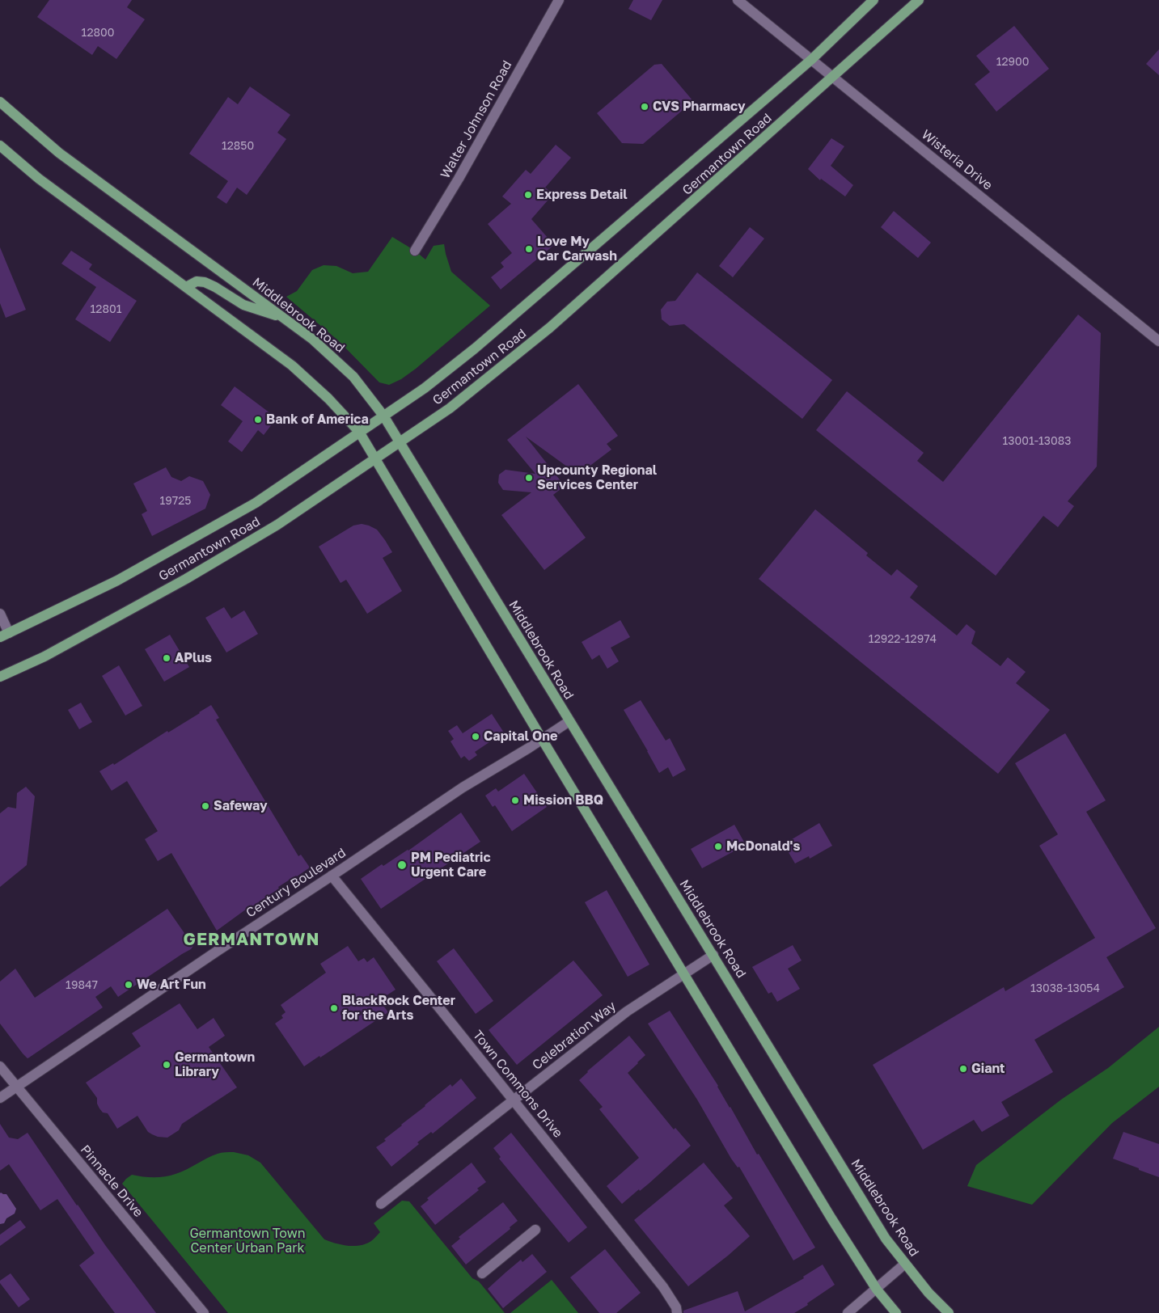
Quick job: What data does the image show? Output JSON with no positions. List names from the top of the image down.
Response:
{
  "streets": {
    "main road": ["Germantown Road", "Middlebrook Road"],
    "street": [
      "Walter Johnson Road",
      "Wisteria Drive",
      "Century Boulevard",
      "Celebration Way",
      "Town Commons Drive",
      "Pinnacle Drive"
    ]
  },
  "crossings": [
    ["Germantown Road", "Wisteria Drive"],
    ["Germantown Road", "Middlebrook Road"],
    ["Middlebrook Road", "Century Boulevard"],
    ["Middlebrook Road", "Celebration Way"],
    ["Century Boulevard", "Town Commons Drive"],
    ["Century Boulevard", "Pinnacle Drive"],
    ["Celebration Way", "Town Commons Drive"]
  ],
  "districts": ["GERMANTOWN"],
  "parks": ["Germantown Town Center Urban Park"],
  "places": [
    "CVS Pharmacy",
    "Express Detail",
    "Love My Car Carwash",
    "Bank of America",
    "Upcounty Regional Services Center",
    "APlus",
    "Capital One",
    "Mission BBQ",
    "Safeway",
    "McDonald's",
    "PM Pediatric Urgent Care",
    "We Art Fun",
    "BlackRock Center for the Arts",
    "Germantown Library",
    "Giant"
  ],
  "house_numbers": [
    "12800",
    "12900",
    "12850",
    "12801",
    "13001-13083",
    "19725",
    "12922-12974",
    "19847",
    "13038-13054"
  ]
}
